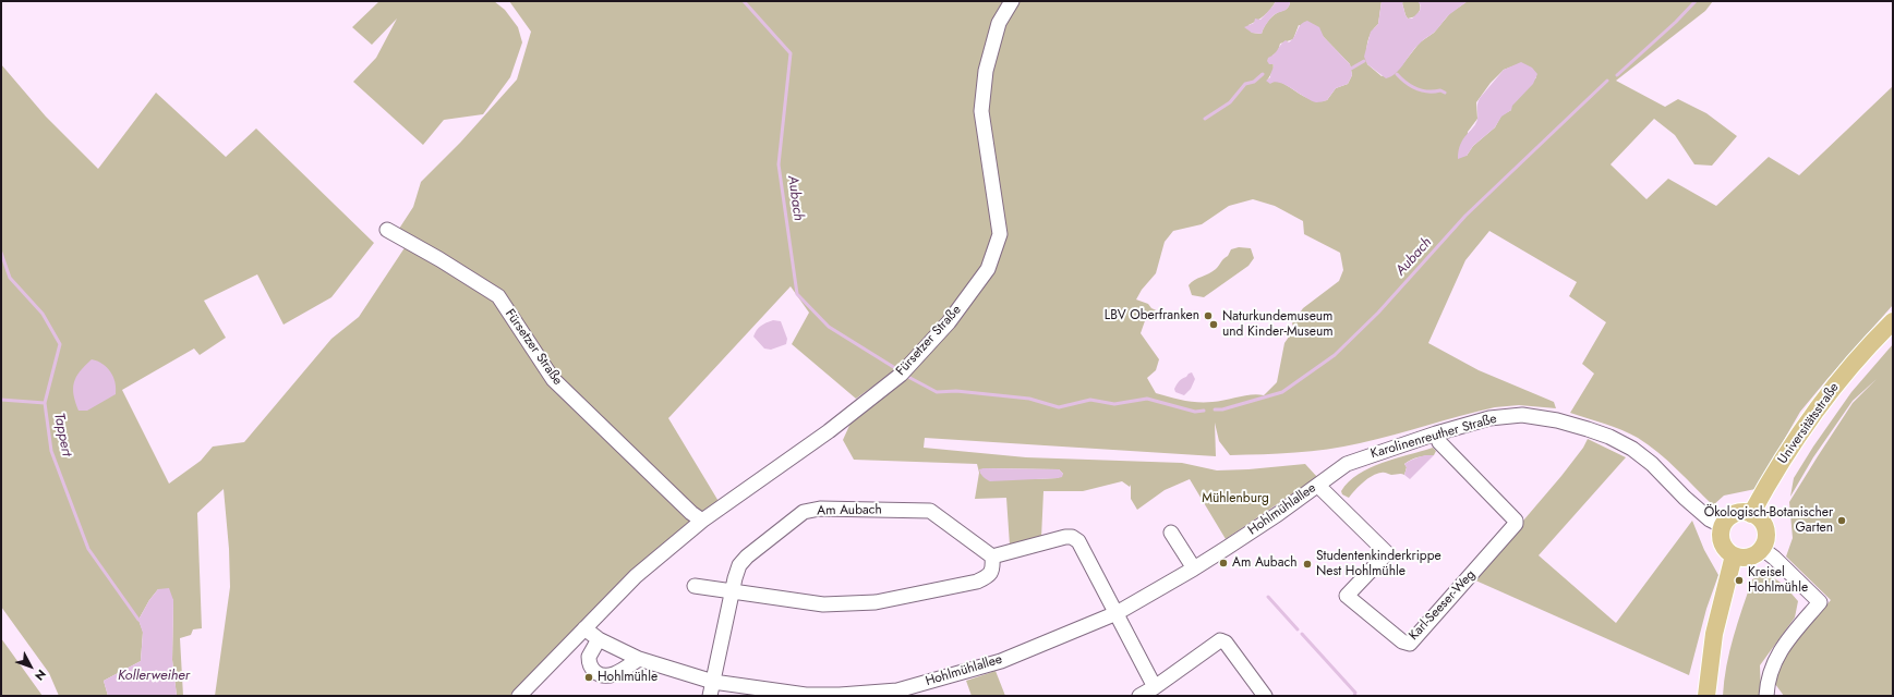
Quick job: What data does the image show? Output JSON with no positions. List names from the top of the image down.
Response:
{
  "streets": {
    "main road": ["Universitätsstraße"],
    "street": [
      "Fürsetzer Straße",
      "Karolinenreuther Straße",
      "Hohlmühlallee",
      "Am Aubach",
      "Karl-Seeser-Weg"
    ]
  },
  "crossings": [
    ["Fürsetzer Straße", "Hohlmühlallee"],
    ["Universitätsstraße", "Karolinenreuther Straße"],
    ["Karolinenreuther Straße", "Hohlmühlallee"],
    ["Karolinenreuther Straße", "Karl-Seeser-Weg"],
    ["Hohlmühlallee", "Am Aubach"],
    ["Hohlmühlallee", "Karl-Seeser-Weg"]
  ],
  "water": ["Aubach", "Tappert", "Kollerweiher"],
  "parks": ["Mühlenburg"],
  "places": [
    "LBV Oberfranken",
    "Naturkundemuseum und Kinder-Museum",
    "Ökologisch-Botanischer Garten",
    "Am Aubach",
    "Studentenkinderkrippe Nest Hohlmühle",
    "Kreisel Hohlmühle",
    "Hohlmühle"
  ],
  "north": "bottom right"
}
